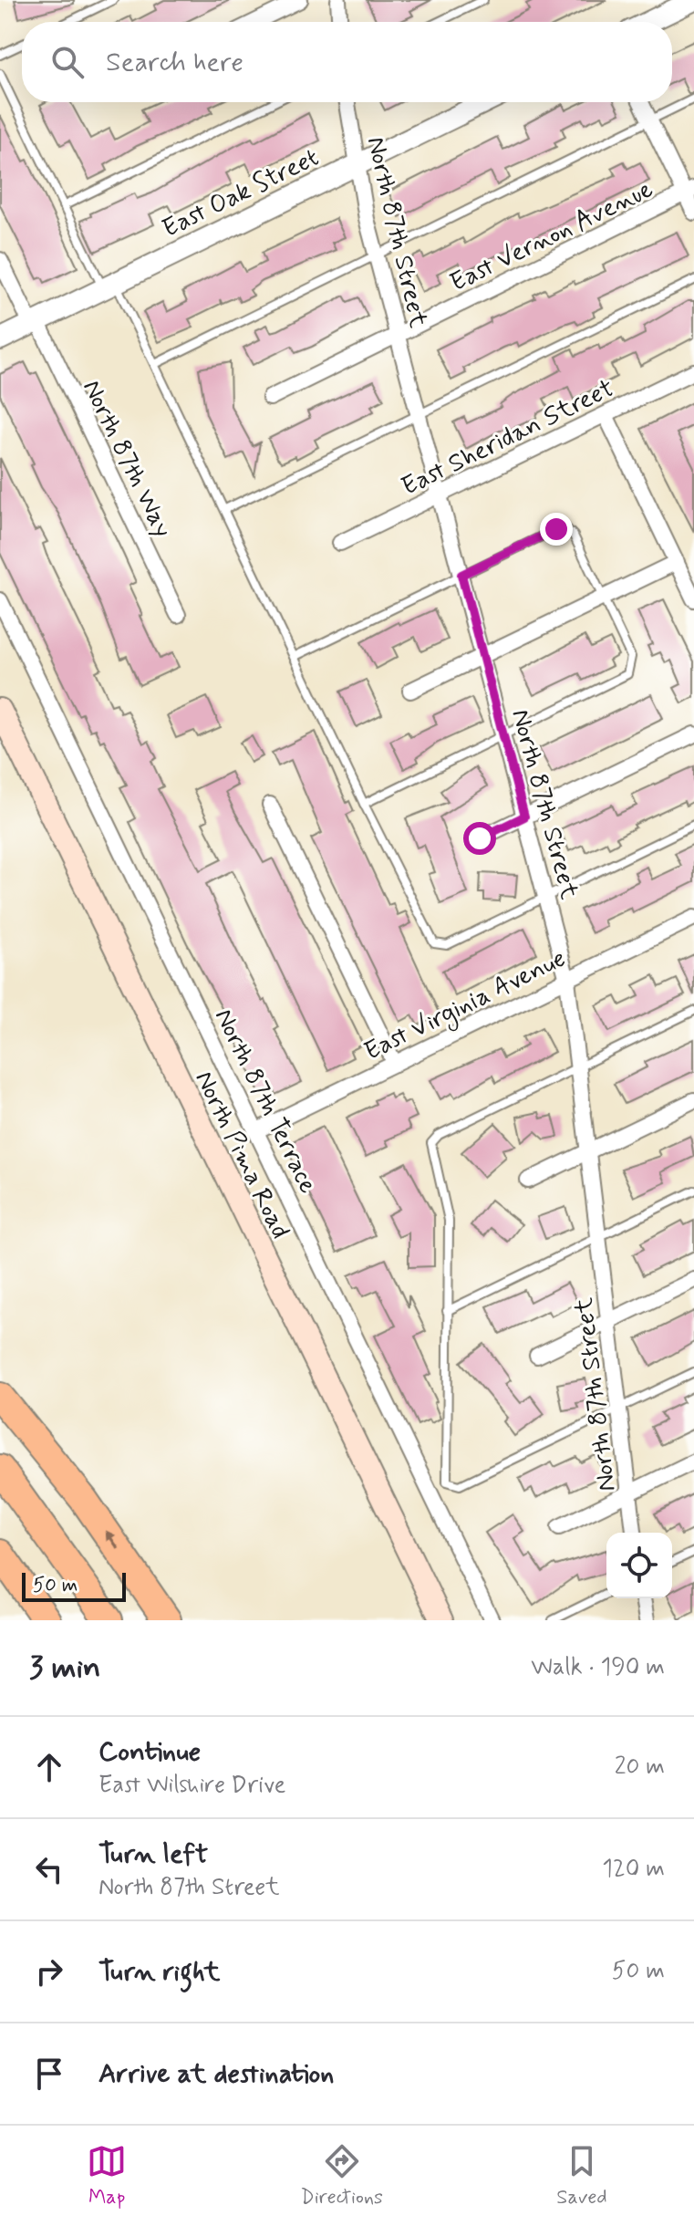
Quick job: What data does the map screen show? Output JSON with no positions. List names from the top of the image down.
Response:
{
  "streets": {
    "main road": ["North Pima Road"],
    "street": [
      "East Oak Street",
      "North 87th Street",
      "East Vernon Avenue",
      "East Sheridan Street",
      "North 87th Way",
      "East Virginia Avenue",
      "North 87th Terrace"
    ]
  },
  "crossings": [
    ["East Oak Street", "North 87th Street"],
    ["East Oak Street", "North 87th Way"],
    ["North 87th Street", "East Vernon Avenue"],
    ["North 87th Street", "East Sheridan Street"],
    ["North 87th Street", "East Virginia Avenue"],
    ["East Virginia Avenue", "North 87th Terrace"]
  ],
  "scale_bar": "50 m",
  "page": {
    "search": "Search here",
    "scale": "50 m",
    "heading": ["3 min", "Walk · 190 m"],
    "list": [
      ["Continue", "East Wilshire Drive", "20 m"],
      ["Turn left", "North 87th Street", "120 m"],
      ["Turn right", "50 m"],
      "Arrive at destination"
    ],
    "nav": ["Map", "Directions", "Saved"]
  }
}
